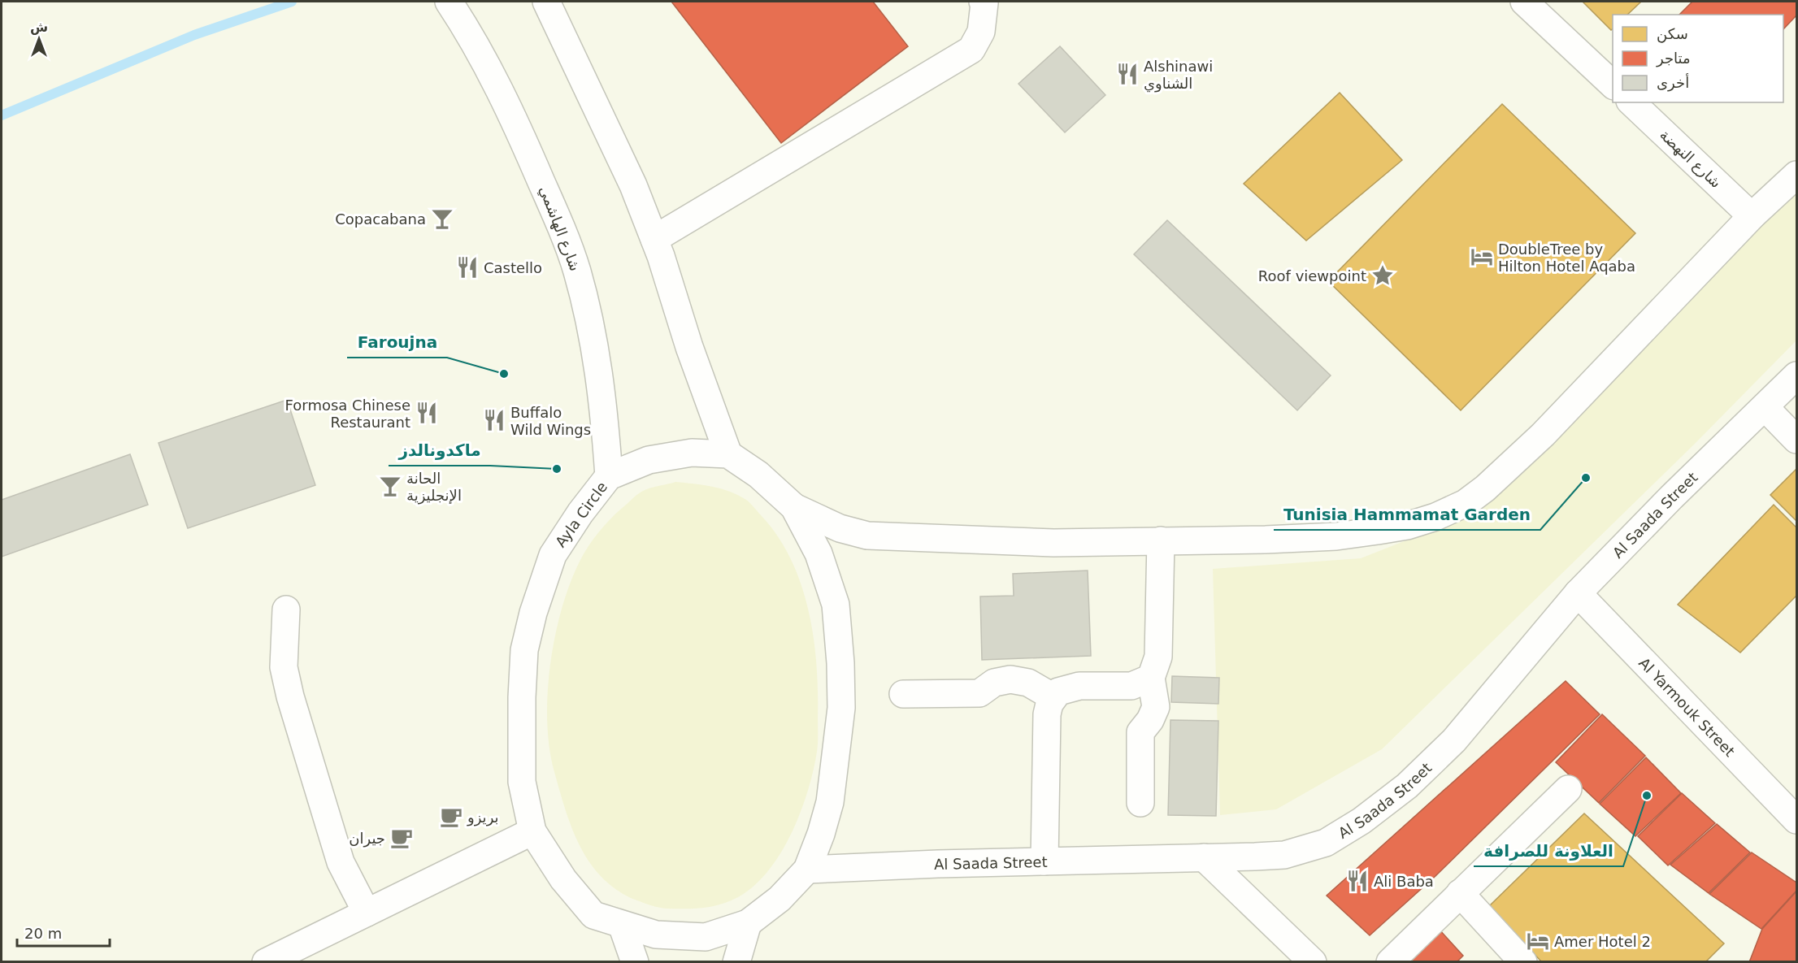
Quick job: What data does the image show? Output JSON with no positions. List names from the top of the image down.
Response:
{
  "streets": {
    "main road": [
      "شارع النهضة",
      "شارع الهاشمي",
      "Ayla Circle",
      "Al Saada Street",
      "Al Yarmouk Street"
    ]
  },
  "crossings": [
    ["شارع الهاشمي", "Ayla Circle"],
    ["Ayla Circle", "Al Saada Street"],
    ["Al Saada Street", "Al Yarmouk Street"]
  ],
  "places": {
    "restaurant": [
      "Alshinawi الشناوي",
      "Castello",
      "Formosa Chinese Restaurant",
      "Buffalo Wild Wings",
      "Ali Baba"
    ],
    "bar": ["Copacabana", "الحانة الإنجليزية"],
    "hotel": ["DoubleTree by Hilton Hotel Aqaba", "Amer Hotel 2"],
    "place": ["Roof viewpoint"],
    "other": [
      "Faroujna",
      "ماكدونالدز",
      "Tunisia Hammamat Garden",
      "العلاونة للصرافة"
    ],
    "cafe": ["بريزو", "جيران"]
  },
  "legend": ["سكن", "متاجر", "أخرى"],
  "scale_bar": "20 m",
  "north": "top"
}
